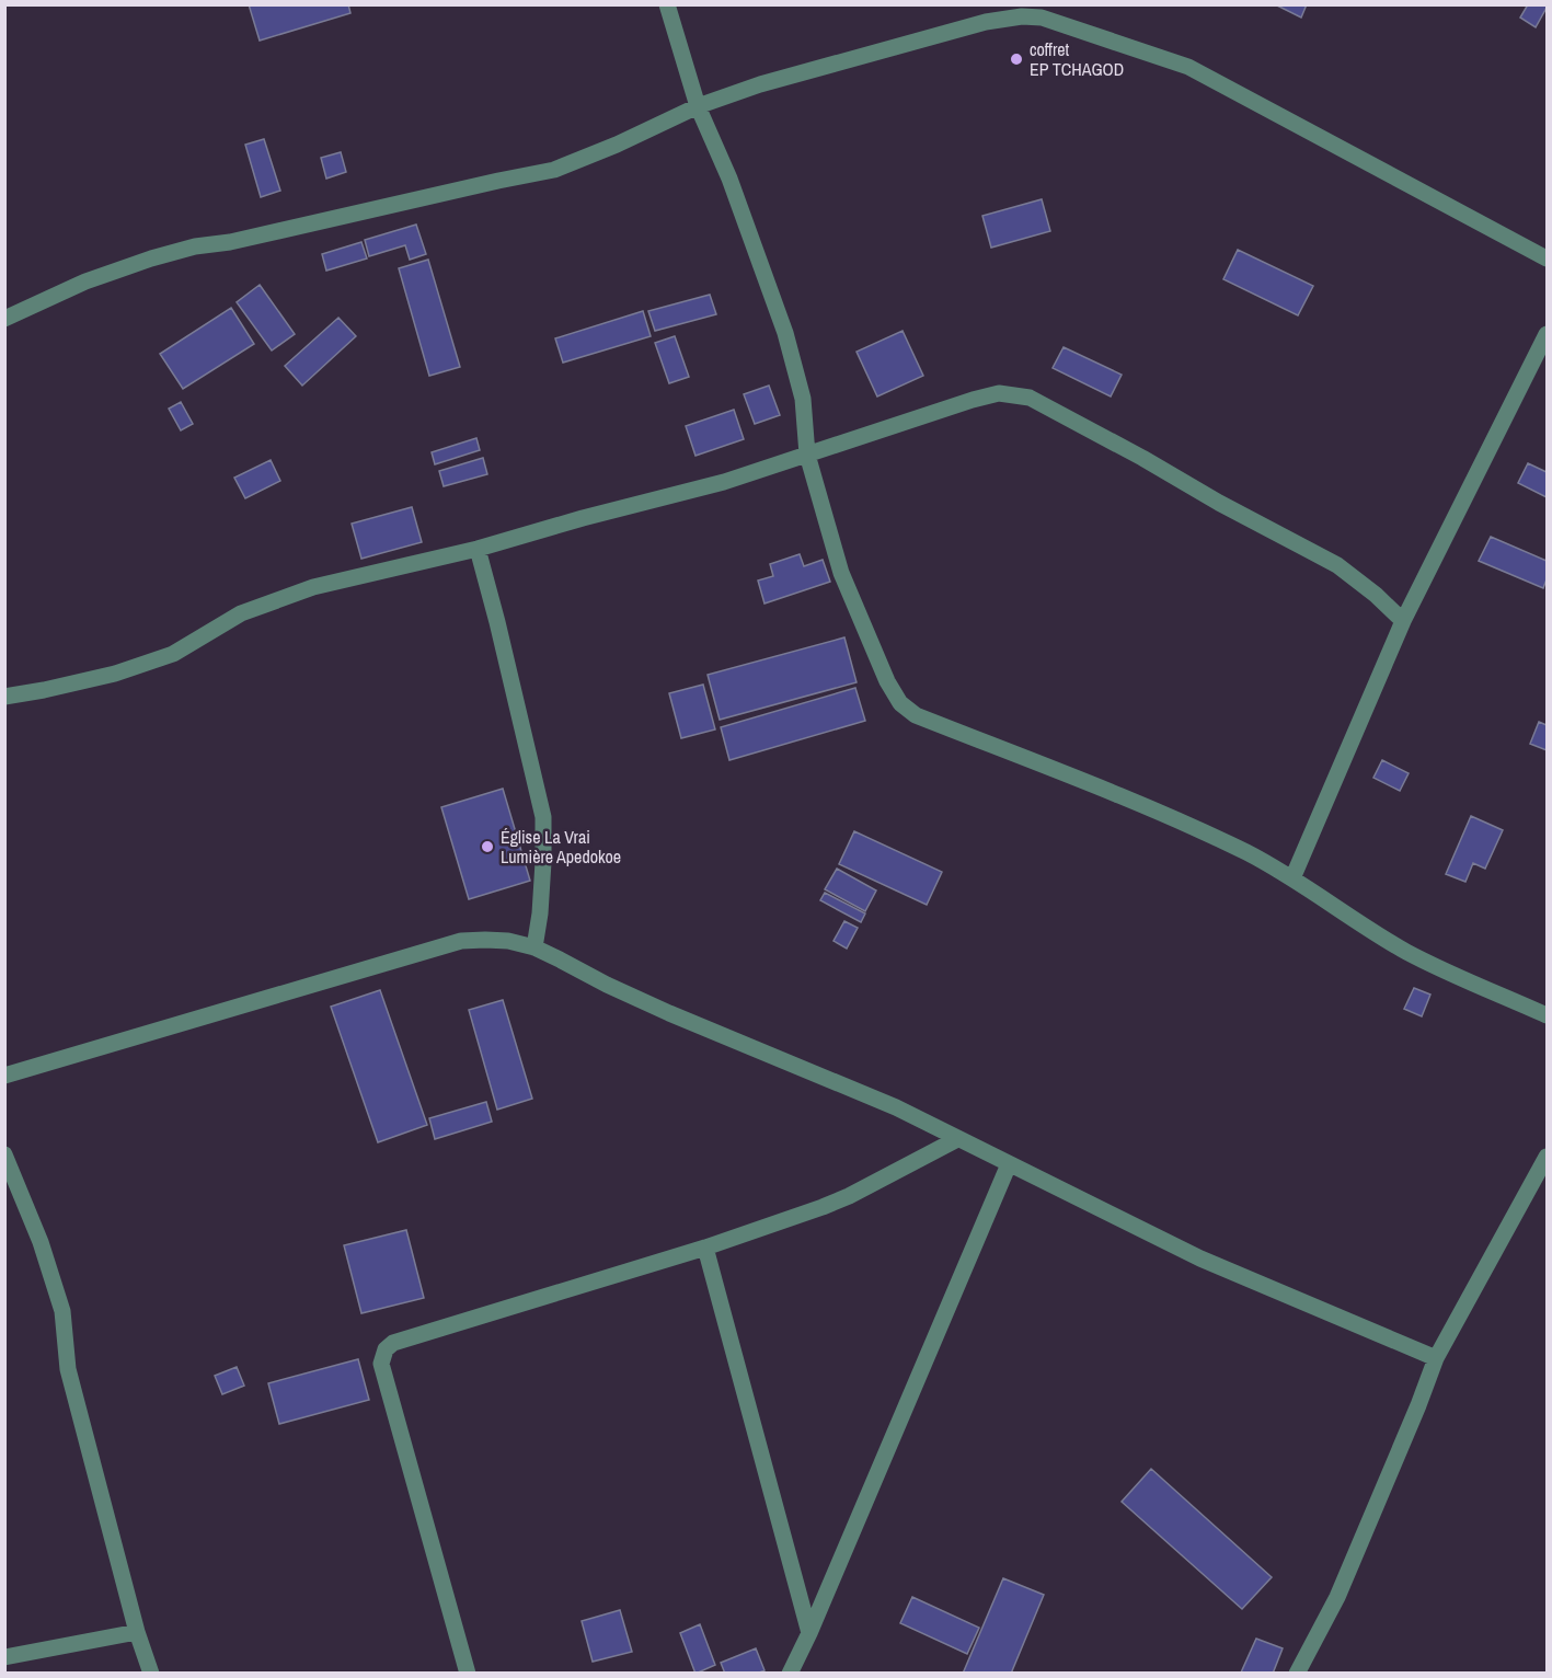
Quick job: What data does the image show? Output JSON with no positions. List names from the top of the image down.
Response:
{
  "places": ["coffret EP TCHAGOD", "Église La Vrai Lumière Apedokoe"]
}
